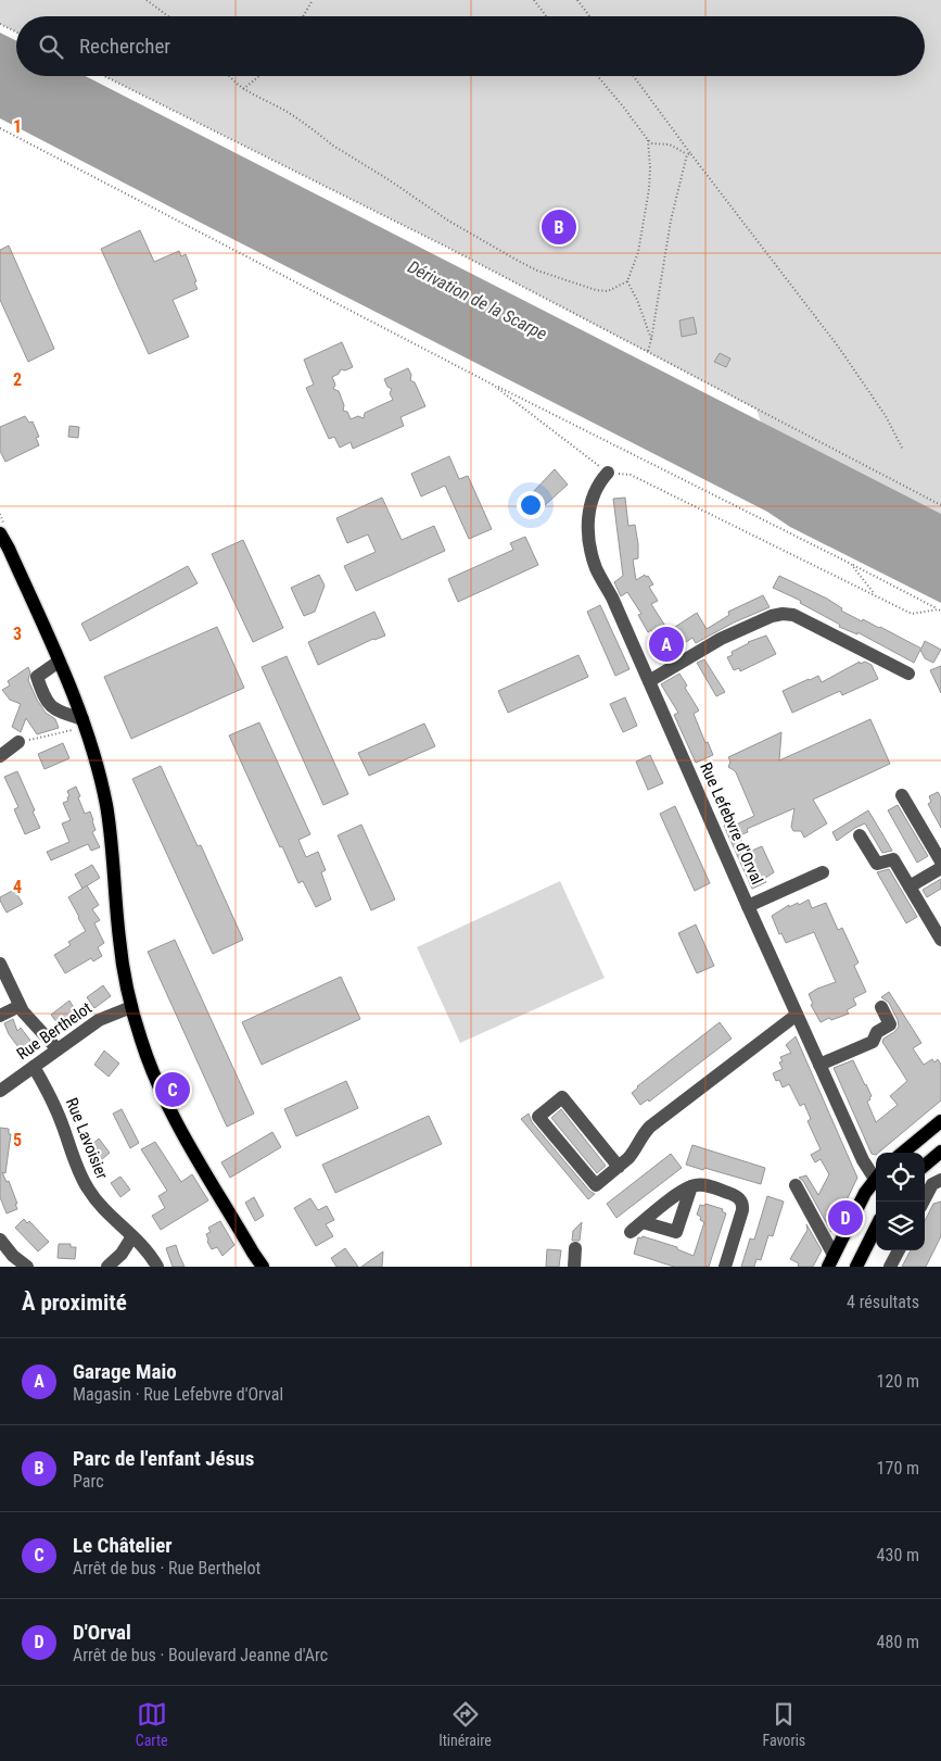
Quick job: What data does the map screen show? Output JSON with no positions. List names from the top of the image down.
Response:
{
  "streets": {
    "street": ["Rue Lefebvre d'Orval", "Rue Berthelot", "Rue Lavoisier"]
  },
  "crossings": [
    ["Rue Berthelot", "Rue Lavoisier"]
  ],
  "water": ["Dérivation de la Scarpe"],
  "page": {
    "search": "Rechercher",
    "pins": [
      "B",
      "A",
      "C",
      "D"
    ],
    "heading": ["À proximité", "4 résultats"],
    "list": [
      {
        "mark": "A",
        "name": "Garage Maio",
        "note": "Magasin · Rue Lefebvre d'Orval",
        "value": "120 m"
      },
      {
        "mark": "B",
        "name": "Parc de l'enfant Jésus",
        "note": "Parc",
        "value": "170 m"
      },
      {
        "mark": "C",
        "name": "Le Châtelier",
        "note": "Arrêt de bus · Rue Berthelot",
        "value": "430 m"
      },
      {
        "mark": "D",
        "name": "D'Orval",
        "note": "Arrêt de bus · Boulevard Jeanne d'Arc",
        "value": "480 m"
      }
    ],
    "nav": ["Carte", "Itinéraire", "Favoris"]
  },
  "grid": {
    "rows": [
      "1",
      "2",
      "3",
      "4",
      "5"
    ]
  }
}
